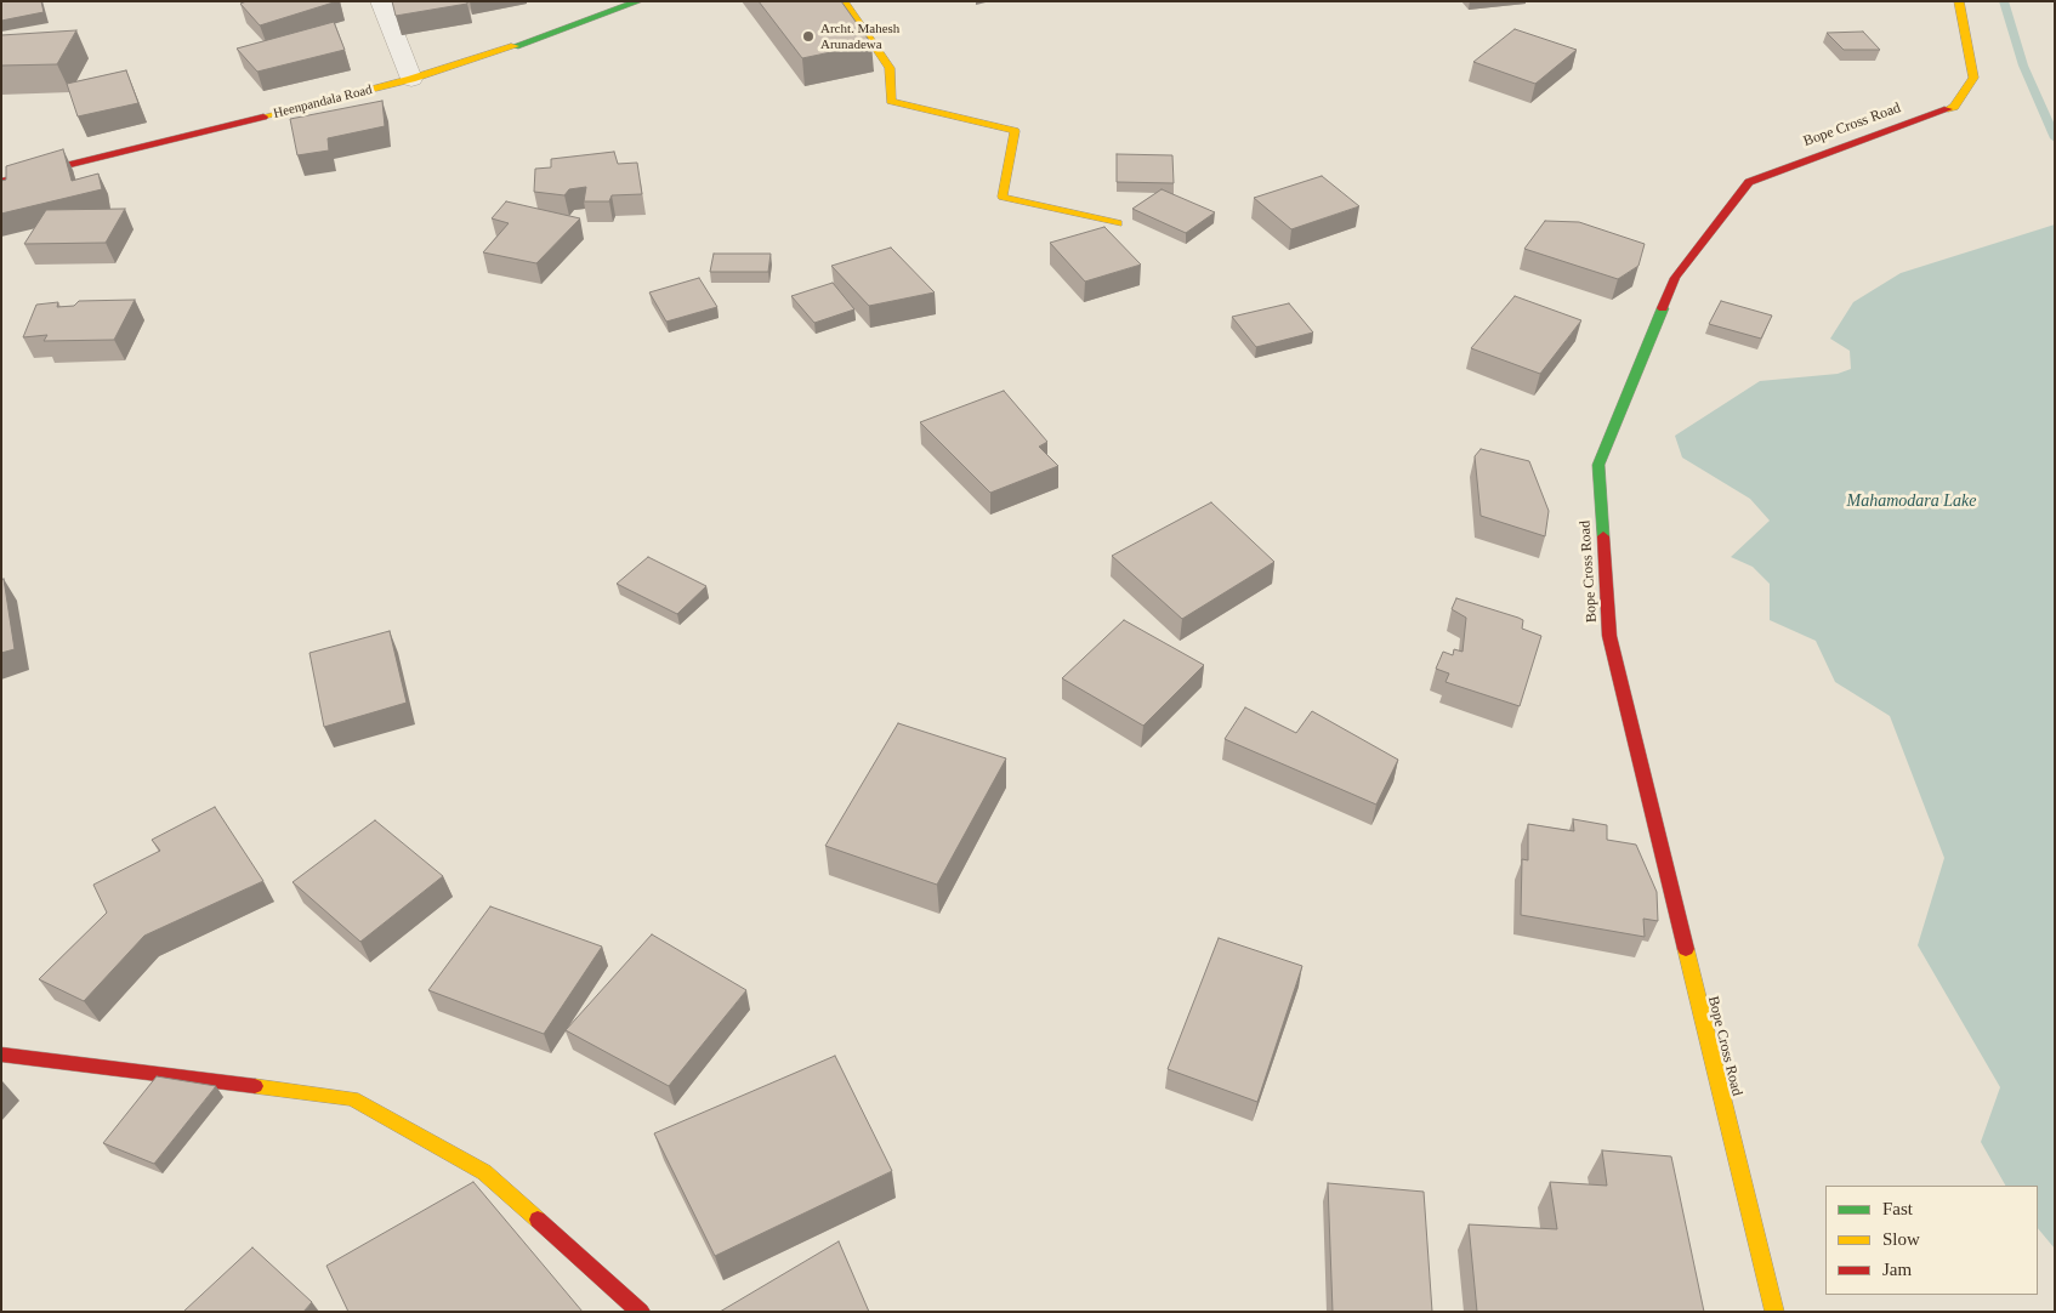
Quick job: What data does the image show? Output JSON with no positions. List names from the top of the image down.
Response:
{
  "streets": {
    "street": ["Heenpandala Road", "Bope Cross Road"]
  },
  "water": ["Mahamodara Lake"],
  "places": ["Archt. Mahesh Arunadewa"],
  "legend": ["Fast", "Slow", "Jam"]
}
